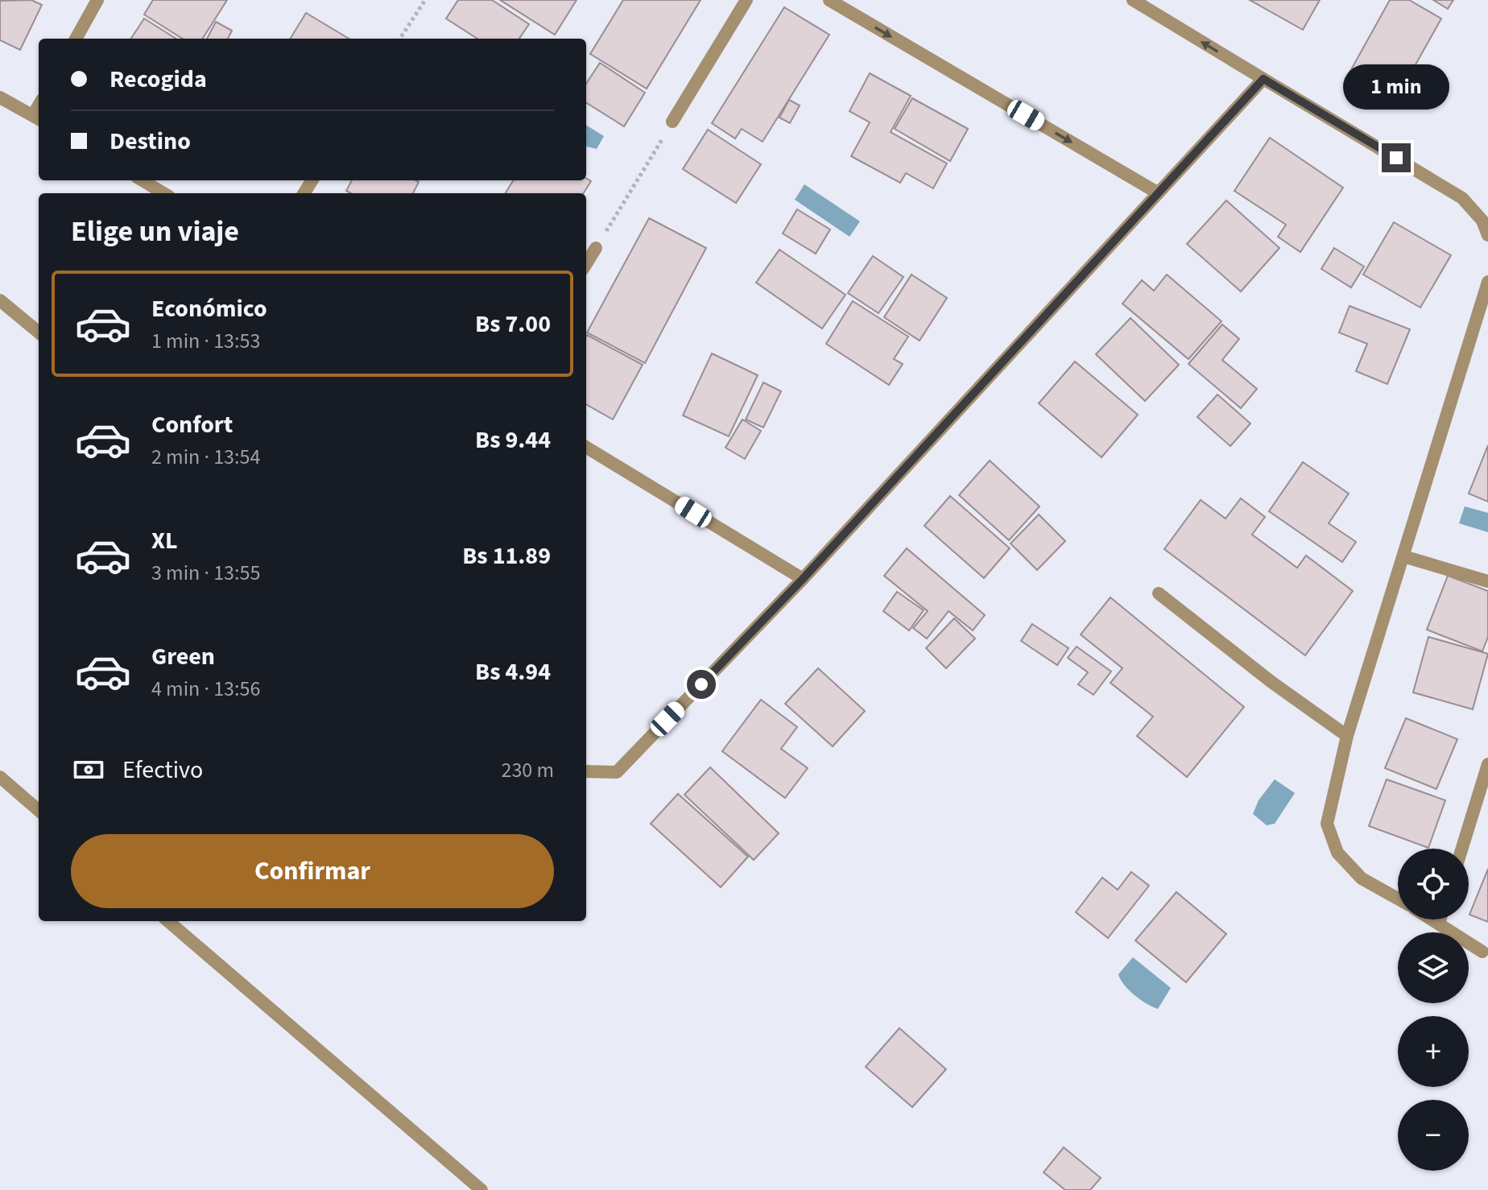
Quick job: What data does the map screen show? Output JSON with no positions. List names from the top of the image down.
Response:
{
  "page": {
    "banner": ["Recogida", "Destino"],
    "bubble": "1 min",
    "heading": "Elige un viaje",
    "list": [
      {
        "name": "Económico",
        "note": "1 min · 13:53",
        "value": "Bs 7.00"
      },
      {
        "name": "Confort",
        "note": "2 min · 13:54",
        "value": "Bs 9.44"
      },
      {
        "name": "XL",
        "note": "3 min · 13:55",
        "value": "Bs 11.89"
      },
      {
        "name": "Green",
        "note": "4 min · 13:56",
        "value": "Bs 4.94"
      }
    ],
    "pay": ["Efectivo", "230 m"],
    "buttons": "Confirmar",
    "map_buttons": ["+", "−"]
  }
}
